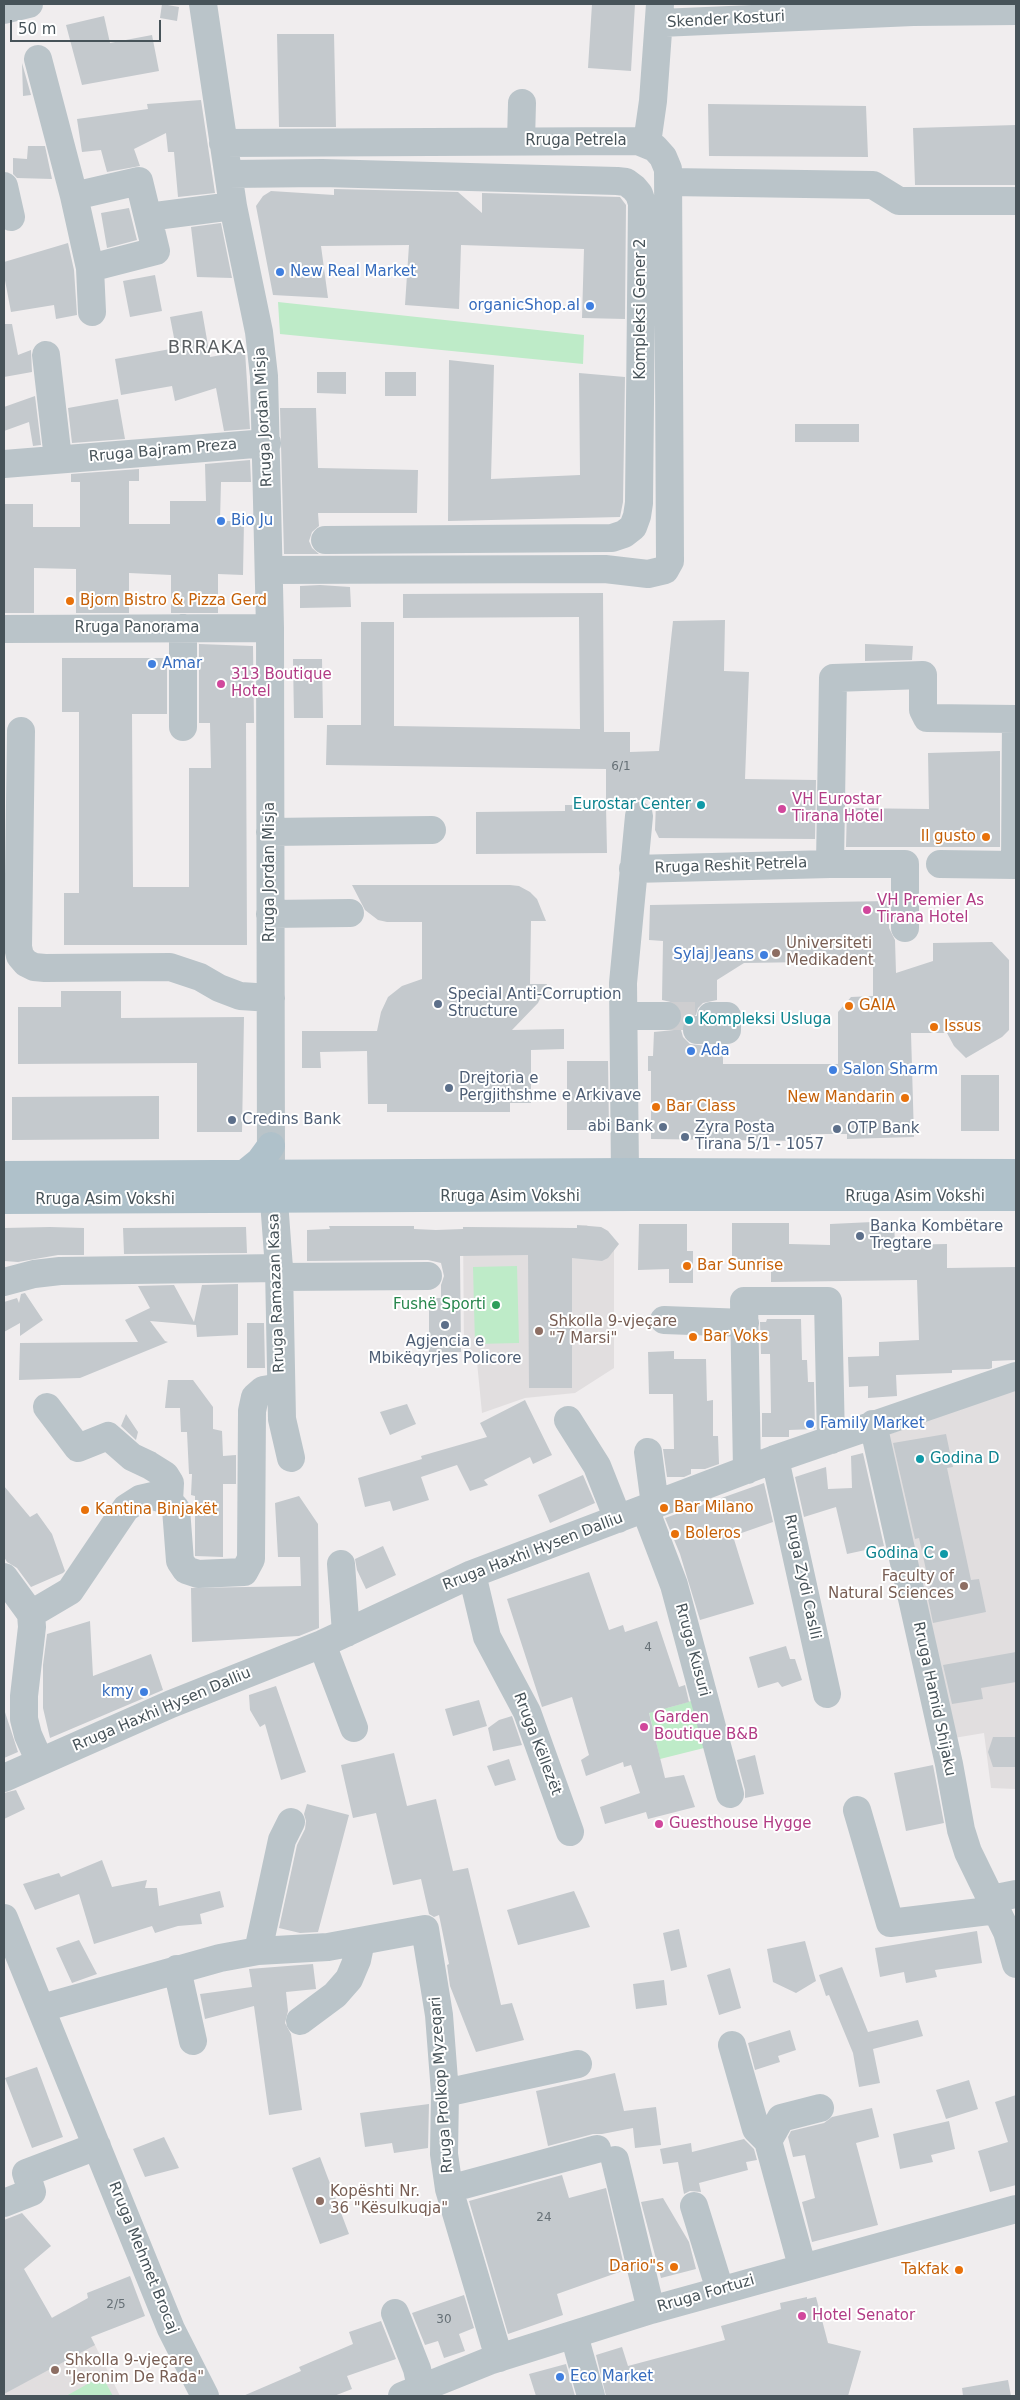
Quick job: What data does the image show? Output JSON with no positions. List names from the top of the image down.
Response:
{
  "streets": {
    "main road": ["Rruga Asim Vokshi"],
    "street": [
      "Skender Kosturi",
      "Rruga Petrela",
      "Kompleksi Gener 2",
      "Rruga Jordan Misja",
      "Rruga Bajram Preza",
      "Rruga Panorama",
      "Rruga Reshit Petrela",
      "Rruga Ramazan Kasa",
      "Rruga Haxhi Hysen Dalliu",
      "Rruga Zydi Caslli",
      "Rruga Kusuri",
      "Rruga Hamid Shijaku",
      "Rruga Këllezët",
      "Rruga Prolkop Myzeqari",
      "Rruga Mehmet Brocaj",
      "Rruga Fortuzi"
    ]
  },
  "crossings": [
    ["Skender Kosturi", "Rruga Petrela"],
    ["Rruga Petrela", "Rruga Jordan Misja"],
    ["Kompleksi Gener 2", "Rruga Jordan Misja"],
    ["Rruga Jordan Misja", "Rruga Bajram Preza"],
    ["Rruga Jordan Misja", "Rruga Panorama"],
    ["Rruga Jordan Misja", "Rruga Asim Vokshi"],
    ["Rruga Jordan Misja", "Rruga Ramazan Kasa"],
    ["Rruga Reshit Petrela", "Rruga Asim Vokshi"],
    ["Rruga Asim Vokshi", "Rruga Ramazan Kasa"],
    ["Rruga Haxhi Hysen Dalliu", "Rruga Zydi Caslli"],
    ["Rruga Haxhi Hysen Dalliu", "Rruga Kusuri"],
    ["Rruga Haxhi Hysen Dalliu", "Rruga Hamid Shijaku"],
    ["Rruga Haxhi Hysen Dalliu", "Rruga Këllezët"],
    ["Rruga Prolkop Myzeqari", "Rruga Mehmet Brocaj"],
    ["Rruga Prolkop Myzeqari", "Rruga Fortuzi"]
  ],
  "districts": ["BRRAKA"],
  "places": [
    "New Real Market",
    "organicShop.al",
    "Bio Ju",
    "Bjorn Bistro & Pizza Gerd",
    "Amar",
    "313 Boutique Hotel",
    "Eurostar Center",
    "VH Eurostar Tirana Hotel",
    "Il gusto",
    "VH Premier As Tirana Hotel",
    "Universiteti Medikadent",
    "Sylaj Jeans",
    "Special Anti-Corruption Structure",
    "GAIA",
    "Kompleksi Usluga",
    "Issus",
    "Ada",
    "Salon Sharm",
    "Drejtoria e Pergjithshme e Arkivave",
    "New Mandarin",
    "Bar Class",
    "Credins Bank",
    "abi Bank",
    "OTP Bank",
    "Zyra Posta Tirana 5/1 - 1057",
    "Banka Kombëtare Tregtare",
    "Bar Sunrise",
    "Fushë Sporti",
    "Agjencia e Mbikëqyrjes Policore",
    "Shkolla 9-vjeçare \"7 Marsi\"",
    "Bar Voks",
    "Family Market",
    "Godina D",
    "Bar Milano",
    "Kantina Binjakët",
    "Boleros",
    "Godina C",
    "Faculty of Natural Sciences",
    "kmy",
    "Garden Boutique B&B",
    "Guesthouse Hygge",
    "Kopështi Nr. 36 \"Kësulkuqja\"",
    "Dario\"s",
    "Takfak",
    "Hotel Senator",
    "Shkolla 9-vjeçare \"Jeronim De Rada\"",
    "Eco Market"
  ],
  "house_numbers": [
    "6/1",
    "4",
    "24",
    "2/5",
    "30"
  ],
  "scale_bar": "50 m"
}
